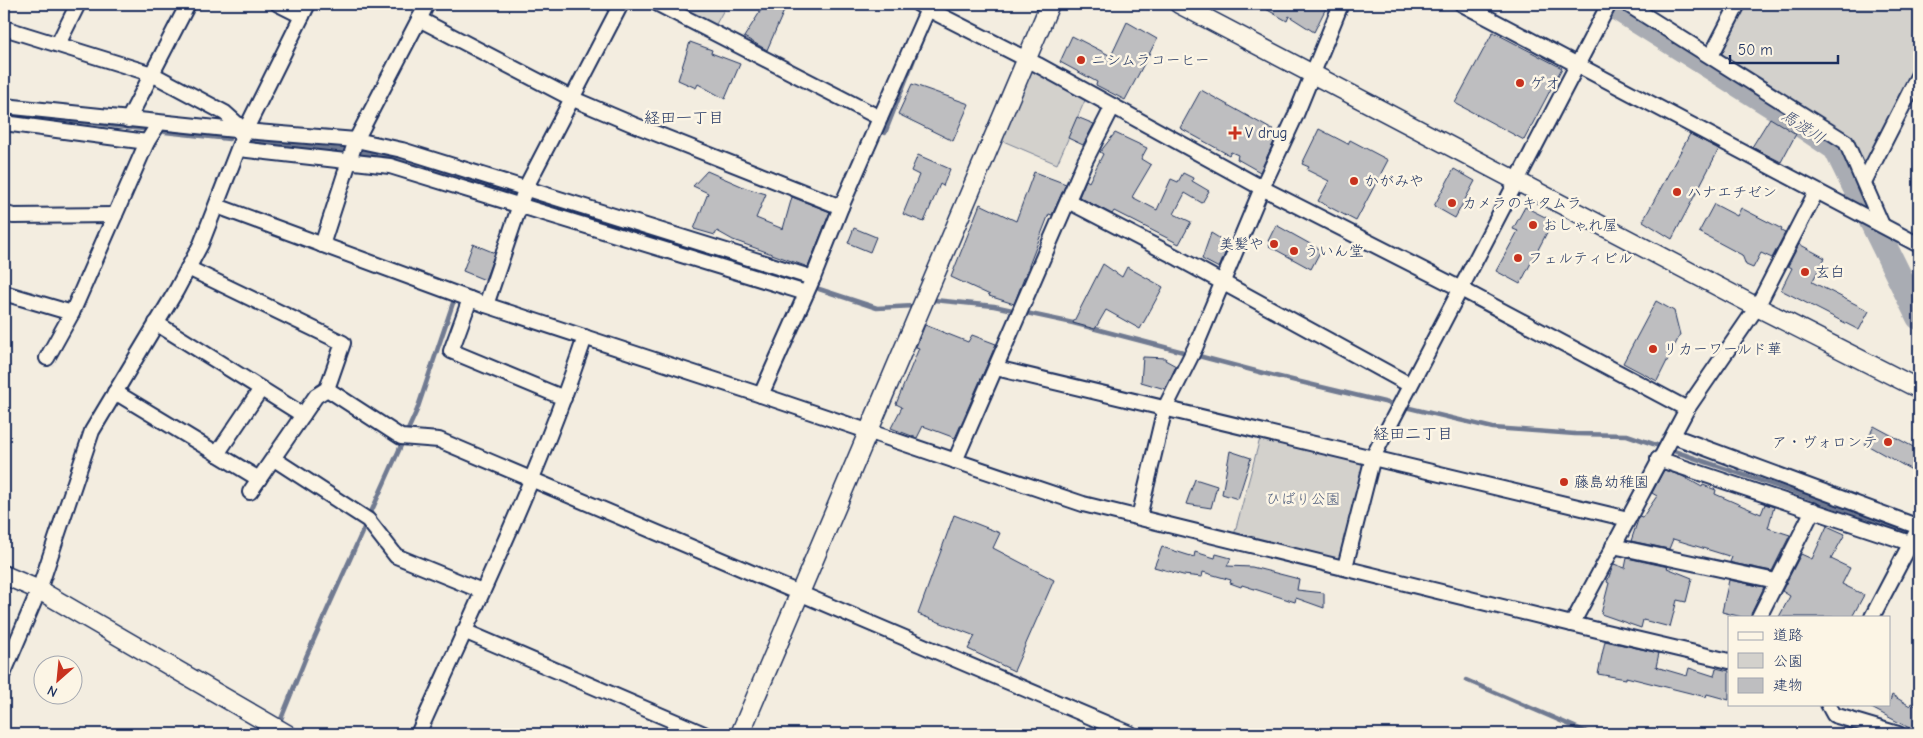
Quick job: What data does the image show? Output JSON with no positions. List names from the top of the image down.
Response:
{
  "districts": ["経田一丁目", "経田二丁目"],
  "water": ["馬渡川"],
  "parks": ["ひばり公園"],
  "places": {
    "other": [
      "ニシムラコーヒー",
      "ゲオ",
      "かがみや",
      "ハナエチゼン",
      "カメラのキタムラ",
      "おしゃれ屋",
      "美髪や",
      "ういん堂",
      "フェルティビル",
      "玄白",
      "リカーワールド華",
      "ア・ヴォロンテ",
      "藤島幼稚園"
    ],
    "health": ["V drug"]
  },
  "legend": ["道路", "公園", "建物"],
  "scale_bar": "50 m",
  "north": "bottom left"
}
